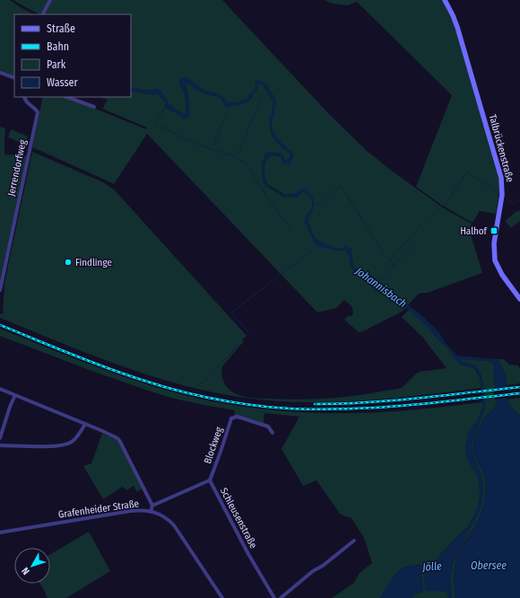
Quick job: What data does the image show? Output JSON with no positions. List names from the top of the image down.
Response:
{
  "streets": {
    "main road": ["Talbrückenstraße"],
    "street": [
      "Jerrendorfweg",
      "Blockweg",
      "Grafenheider Straße",
      "Schleusenstraße"
    ]
  },
  "crossings": [
    ["Blockweg", "Schleusenstraße"]
  ],
  "water": ["Johannisbach", "Obersee", "Jölle"],
  "places": {
    "transit": ["Halhof"],
    "other": ["Findlinge"]
  },
  "legend": [
    "Straße",
    "Bahn",
    "Park",
    "Wasser"
  ],
  "north": "bottom left"
}
